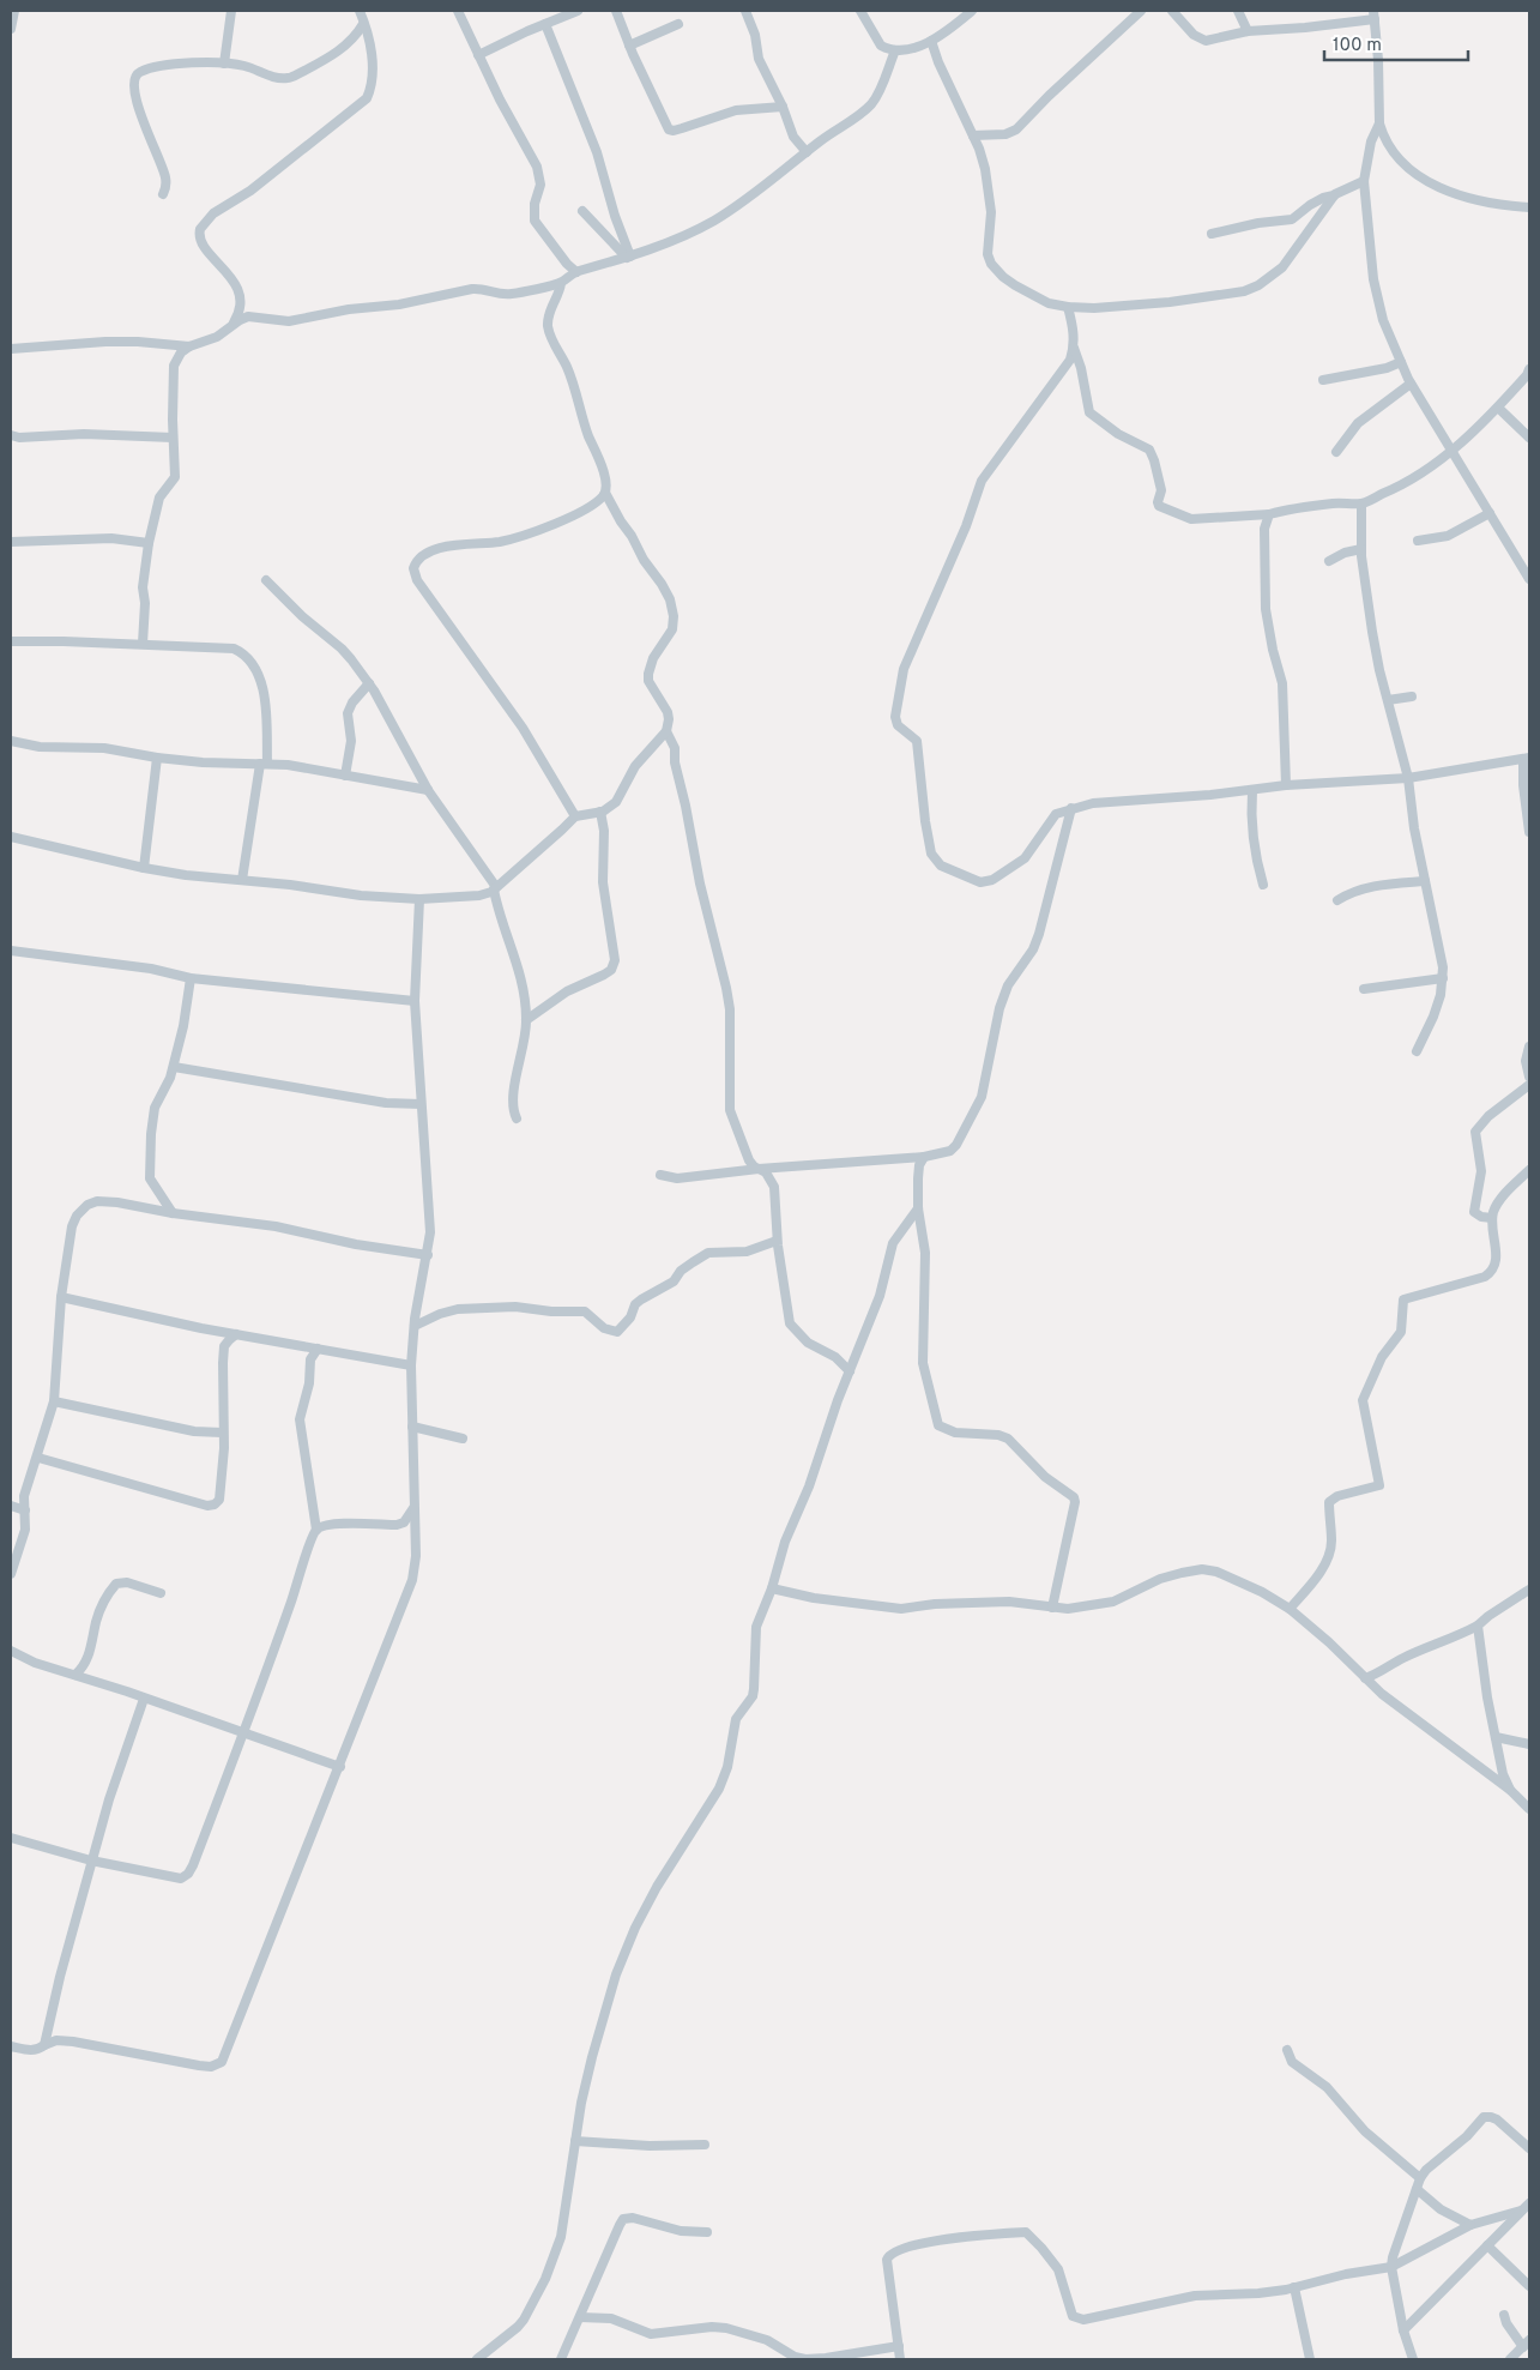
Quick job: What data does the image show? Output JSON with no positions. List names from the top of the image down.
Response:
{
  "scale_bar": "100 m"
}
